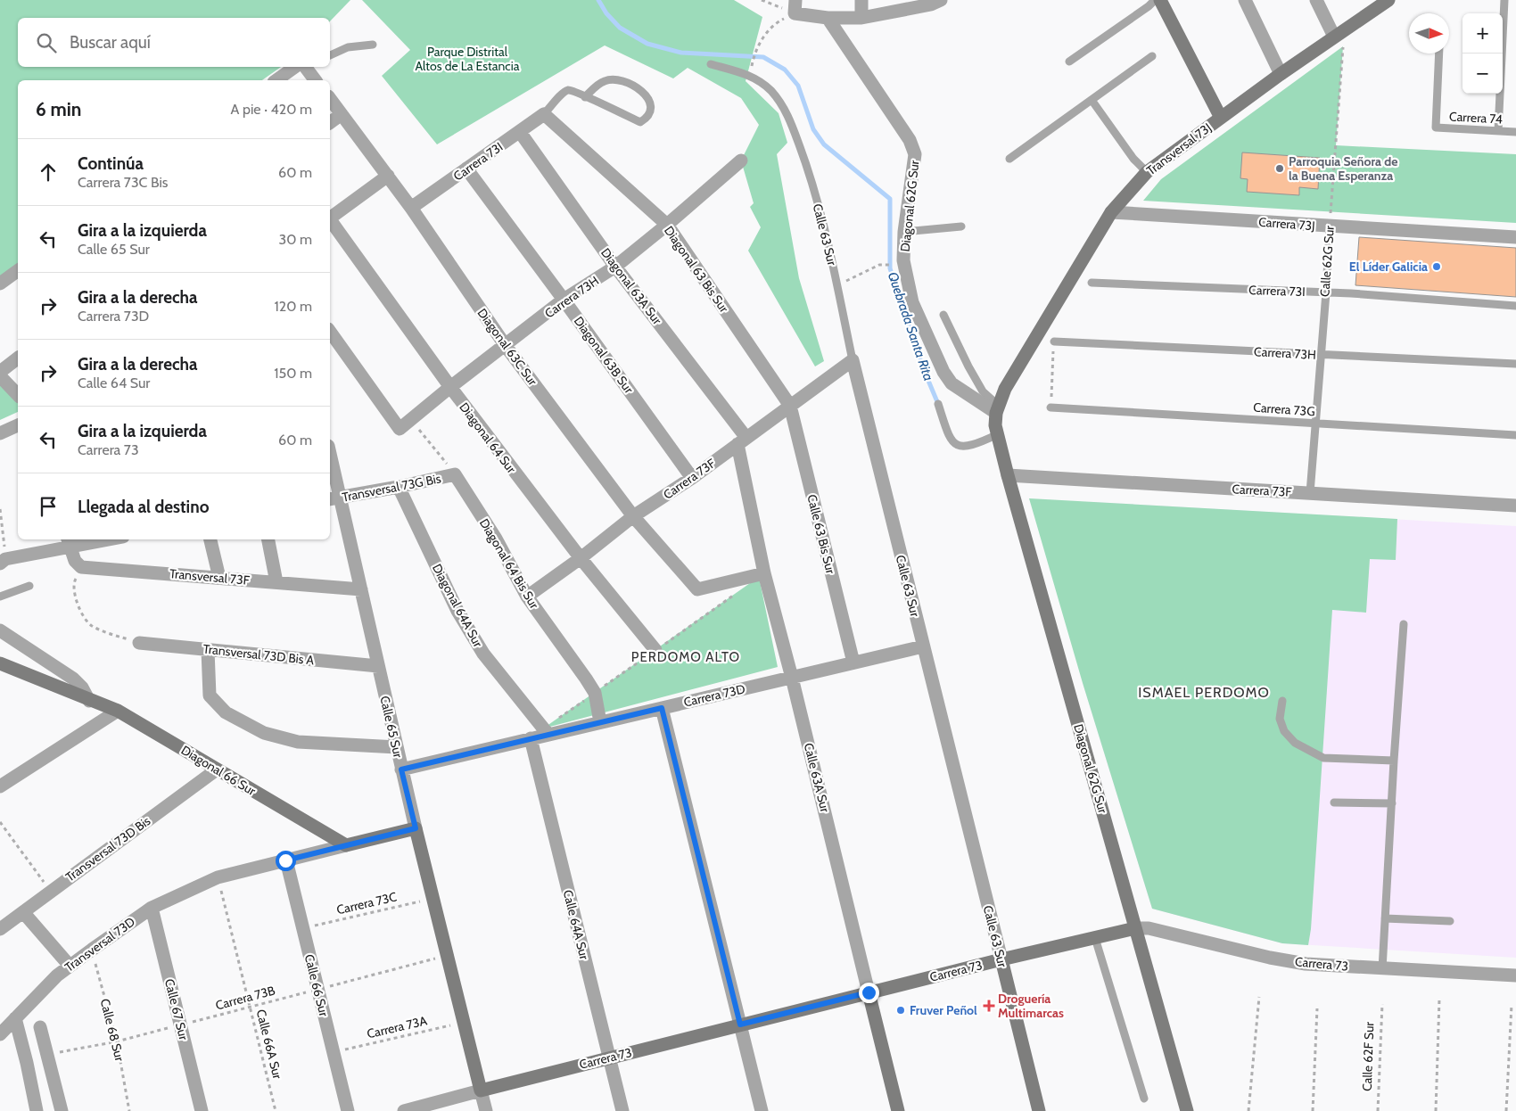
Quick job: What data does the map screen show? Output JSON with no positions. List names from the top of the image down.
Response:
{
  "streets": {
    "street": [
      "Transversal 73J",
      "Carrera 73I",
      "Diagonal 62G Sur",
      "Carrera 73J",
      "Calle 63 Sur",
      "Diagonal 63 Bis Sur",
      "Diagonal 63A Sur",
      "Carrera 73H",
      "Diagonal 63C Sur",
      "Diagonal 63B Sur",
      "Diagonal 64 Sur",
      "Carrera 73F",
      "Transversal 73G Bis",
      "Calle 63 Bis Sur",
      "Diagonal 64 Bis Sur",
      "Transversal 73F",
      "Diagonal 64A Sur",
      "Transversal 73D Bis A",
      "Carrera 73D",
      "Calle 65 Sur",
      "Diagonal 66 Sur",
      "Calle 63A Sur",
      "Transversal 73D Bis",
      "Calle 64A Sur",
      "Transversal 73D",
      "Carrera 73",
      "Calle 66 Sur",
      "Calle 67 Sur"
    ],
    "lane": ["Carrera 74", "Calle 62G Sur", "Carrera 73G"],
    "path": [
      "Carrera 73C",
      "Carrera 73B",
      "Carrera 73A",
      "Calle 68 Sur",
      "Calle 66A Sur",
      "Calle 62F Sur"
    ]
  },
  "crossings": [
    ["Transversal 73J", "Diagonal 62G Sur"],
    ["Transversal 73J", "Carrera 73J"],
    ["Transversal 73J", "Calle 62G Sur"],
    ["Carrera 73I", "Calle 62G Sur"],
    ["Carrera 73I", "Diagonal 63 Bis Sur"],
    ["Carrera 73I", "Diagonal 63A Sur"],
    ["Carrera 73I", "Diagonal 63C Sur"],
    ["Carrera 73I", "Diagonal 63B Sur"],
    ["Diagonal 62G Sur", "Carrera 73F"],
    ["Diagonal 62G Sur", "Carrera 73"],
    ["Carrera 73J", "Calle 62G Sur"],
    ["Calle 63 Sur", "Carrera 73F"],
    ["Calle 63 Sur", "Carrera 73D"],
    ["Calle 63 Sur", "Carrera 73"],
    ["Calle 62G Sur", "Carrera 73H"],
    ["Calle 62G Sur", "Carrera 73G"],
    ["Calle 62G Sur", "Carrera 73F"],
    ["Diagonal 63 Bis Sur", "Carrera 73H"],
    ["Diagonal 63 Bis Sur", "Carrera 73F"],
    ["Diagonal 63 Bis Sur", "Calle 63 Bis Sur"],
    ["Diagonal 63A Sur", "Carrera 73H"],
    ["Diagonal 63A Sur", "Carrera 73F"],
    ["Diagonal 63A Sur", "Calle 63A Sur"],
    ["Carrera 73H", "Diagonal 63C Sur"],
    ["Carrera 73H", "Diagonal 63B Sur"],
    ["Carrera 73H", "Diagonal 64 Sur"],
    ["Diagonal 63C Sur", "Carrera 73F"],
    ["Diagonal 63C Sur", "Calle 63A Sur"],
    ["Diagonal 63B Sur", "Carrera 73F"],
    ["Diagonal 64 Sur", "Carrera 73F"],
    ["Carrera 73F", "Calle 63 Bis Sur"],
    ["Carrera 73F", "Diagonal 64 Bis Sur"],
    ["Carrera 73F", "Calle 63A Sur"],
    ["Transversal 73G Bis", "Diagonal 64 Bis Sur"],
    ["Transversal 73G Bis", "Diagonal 64A Sur"],
    ["Transversal 73G Bis", "Calle 65 Sur"],
    ["Calle 63 Bis Sur", "Carrera 73D"],
    ["Diagonal 64 Bis Sur", "Carrera 73D"],
    ["Transversal 73F", "Calle 65 Sur"],
    ["Diagonal 64A Sur", "Carrera 73D"],
    ["Transversal 73D Bis A", "Calle 65 Sur"],
    ["Carrera 73D", "Calle 65 Sur"],
    ["Carrera 73D", "Calle 63A Sur"],
    ["Carrera 73D", "Calle 64A Sur"],
    ["Calle 65 Sur", "Carrera 73C"],
    ["Calle 65 Sur", "Carrera 73"],
    ["Calle 65 Sur", "Carrera 73B"],
    ["Calle 65 Sur", "Carrera 73A"],
    ["Diagonal 66 Sur", "Transversal 73D Bis"],
    ["Diagonal 66 Sur", "Transversal 73D"],
    ["Calle 63A Sur", "Carrera 73"],
    ["Carrera 73C", "Calle 66 Sur"],
    ["Calle 64A Sur", "Carrera 73"],
    ["Transversal 73D", "Calle 66 Sur"],
    ["Transversal 73D", "Calle 67 Sur"],
    ["Transversal 73D", "Calle 68 Sur"],
    ["Transversal 73D", "Calle 66A Sur"],
    ["Calle 66 Sur", "Carrera 73B"],
    ["Calle 66 Sur", "Carrera 73A"],
    ["Carrera 73B", "Calle 67 Sur"],
    ["Carrera 73B", "Calle 68 Sur"],
    ["Carrera 73B", "Calle 66A Sur"]
  ],
  "districts": ["PERDOMO ALTO", "ISMAEL PERDOMO"],
  "water": ["Quebrada Santa Rita"],
  "parks": ["Parque Distrital Altos de La Estancia"],
  "places": {
    "other": ["Parroquia Señora de la Buena Esperanza", "El Líder Galicia", "Fruver Peñol"],
    "health": ["Droguería Multimarcas"]
  },
  "north": "right",
  "page": {
    "map_buttons": ["+", "−"],
    "search": "Buscar aquí",
    "heading": ["6 min", "A pie · 420 m"],
    "list": [
      ["Continúa", "Carrera 73C Bis", "60 m"],
      ["Gira a la izquierda", "Calle 65 Sur", "30 m"],
      ["Gira a la derecha", "Carrera 73D", "120 m"],
      ["Gira a la derecha", "Calle 64 Sur", "150 m"],
      ["Gira a la izquierda", "Carrera 73", "60 m"],
      "Llegada al destino"
    ]
  }
}
